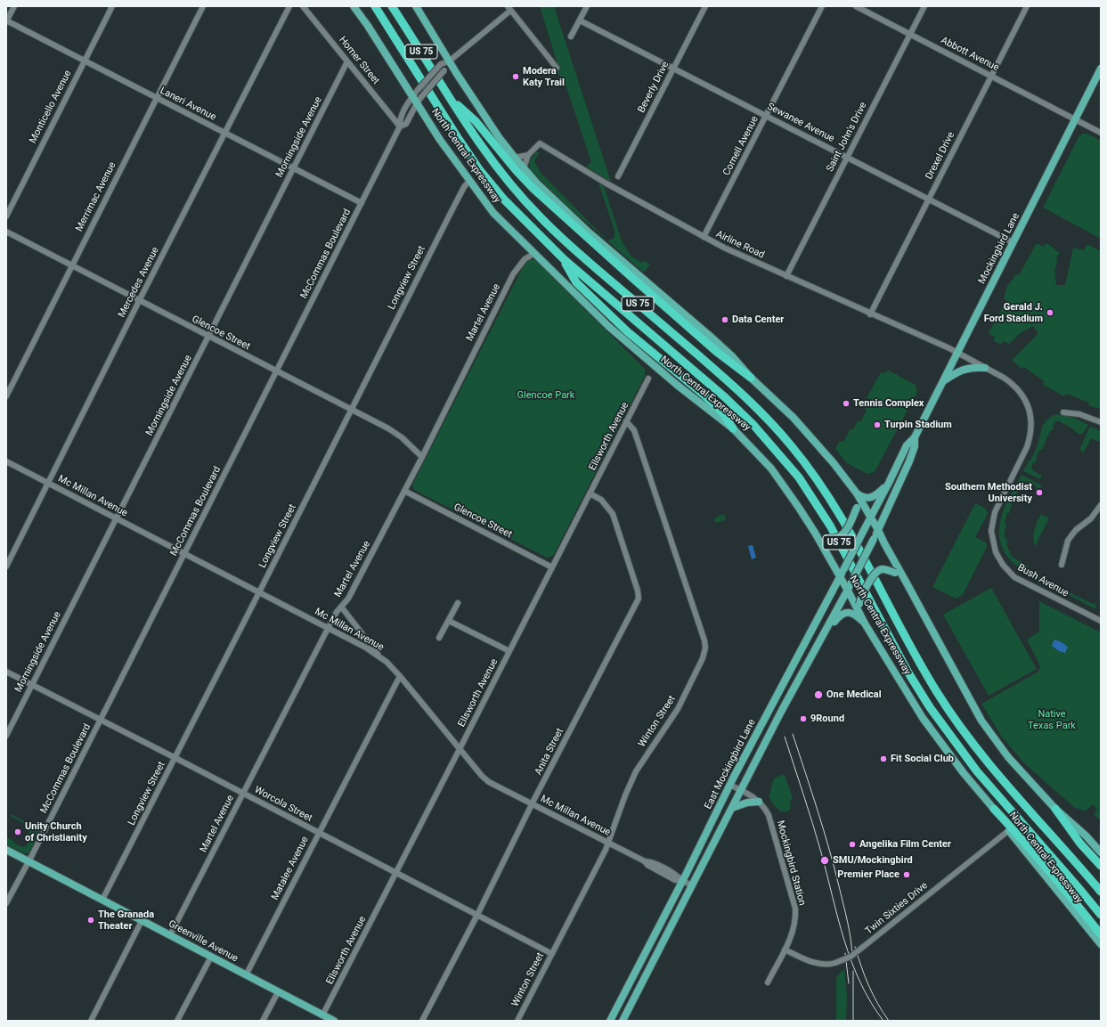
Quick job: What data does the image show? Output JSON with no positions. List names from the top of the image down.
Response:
{
  "streets": {
    "highway": ["US 75", "North Central Expressway"],
    "main road": ["Mockingbird Lane", "East Mockingbird Lane", "Greenville Avenue"],
    "street": [
      "Abbott Avenue",
      "Homer Street",
      "Beverly Drive",
      "Laneri Avenue",
      "Monticello Avenue",
      "Sewanee Avenue",
      "Morningside Avenue",
      "Saint John's Drive",
      "Cornell Avenue",
      "Drexel Drive",
      "Merrimac Avenue",
      "Airline Road",
      "McCommas Boulevard",
      "Longview Street",
      "Mercedes Avenue",
      "Martel Avenue",
      "Glencoe Street",
      "Ellsworth Avenue",
      "Mc Millan Avenue",
      "Bush Avenue",
      "Winton Street",
      "Anita Street",
      "Worcola Street",
      "Mockingbird Station",
      "Matalee Avenue",
      "Twin Sixties Drive"
    ]
  },
  "crossings": [
    ["Abbott Avenue", "Saint John's Drive"],
    ["Abbott Avenue", "Drexel Drive"],
    ["Abbott Avenue", "Mockingbird Lane"],
    ["Homer Street", "Morningside Avenue"],
    ["Homer Street", "McCommas Boulevard"],
    ["Beverly Drive", "Sewanee Avenue"],
    ["Laneri Avenue", "Monticello Avenue"],
    ["Laneri Avenue", "Morningside Avenue"],
    ["Laneri Avenue", "Merrimac Avenue"],
    ["Laneri Avenue", "McCommas Boulevard"],
    ["Laneri Avenue", "Mercedes Avenue"],
    ["Sewanee Avenue", "Saint John's Drive"],
    ["Sewanee Avenue", "Cornell Avenue"],
    ["Sewanee Avenue", "Drexel Drive"],
    ["Sewanee Avenue", "Mockingbird Lane"],
    ["Morningside Avenue", "Glencoe Street"],
    ["Morningside Avenue", "Mc Millan Avenue"],
    ["Morningside Avenue", "Worcola Street"],
    ["Saint John's Drive", "Airline Road"],
    ["Cornell Avenue", "Airline Road"],
    ["North Central Expressway", "McCommas Boulevard"],
    ["North Central Expressway", "Longview Street"],
    ["North Central Expressway", "Martel Avenue"],
    ["North Central Expressway", "East Mockingbird Lane"],
    ["North Central Expressway", "Twin Sixties Drive"],
    ["Drexel Drive", "Airline Road"],
    ["Merrimac Avenue", "Glencoe Street"],
    ["Airline Road", "Mockingbird Lane"],
    ["Airline Road", "Bush Avenue"],
    ["Mockingbird Lane", "Bush Avenue"],
    ["Mockingbird Lane", "East Mockingbird Lane"],
    ["McCommas Boulevard", "Glencoe Street"],
    ["McCommas Boulevard", "Mc Millan Avenue"],
    ["McCommas Boulevard", "Worcola Street"],
    ["McCommas Boulevard", "Greenville Avenue"],
    ["Longview Street", "Glencoe Street"],
    ["Longview Street", "Mc Millan Avenue"],
    ["Longview Street", "Worcola Street"],
    ["Longview Street", "Greenville Avenue"],
    ["Mercedes Avenue", "Glencoe Street"],
    ["Mercedes Avenue", "Mc Millan Avenue"],
    ["Martel Avenue", "Glencoe Street"],
    ["Martel Avenue", "Mc Millan Avenue"],
    ["Martel Avenue", "Worcola Street"],
    ["Martel Avenue", "Greenville Avenue"],
    ["Glencoe Street", "Ellsworth Avenue"],
    ["Ellsworth Avenue", "Mc Millan Avenue"],
    ["Ellsworth Avenue", "Winton Street"],
    ["Ellsworth Avenue", "Anita Street"],
    ["Ellsworth Avenue", "Worcola Street"],
    ["Ellsworth Avenue", "Greenville Avenue"],
    ["Mc Millan Avenue", "Winton Street"],
    ["Mc Millan Avenue", "Anita Street"],
    ["Mc Millan Avenue", "East Mockingbird Lane"],
    ["Mc Millan Avenue", "Matalee Avenue"],
    ["Winton Street", "Worcola Street"],
    ["Anita Street", "Worcola Street"],
    ["East Mockingbird Lane", "Mockingbird Station"],
    ["Worcola Street", "Matalee Avenue"],
    ["Mockingbird Station", "Twin Sixties Drive"],
    ["Matalee Avenue", "Greenville Avenue"]
  ],
  "parks": ["Glencoe Park", "Native Texas Park"],
  "places": [
    "Modera Katy Trail",
    "Gerald J. Ford Stadium",
    "Data Center",
    "Tennis Complex",
    "Turpin Stadium",
    "Southern Methodist University",
    "One Medical",
    "9Round",
    "Fit Social Club",
    "Unity Church of Christianity",
    "Angelika Film Center",
    "SMU/Mockingbird",
    "Premier Place",
    "The Granada Theater"
  ]
}
